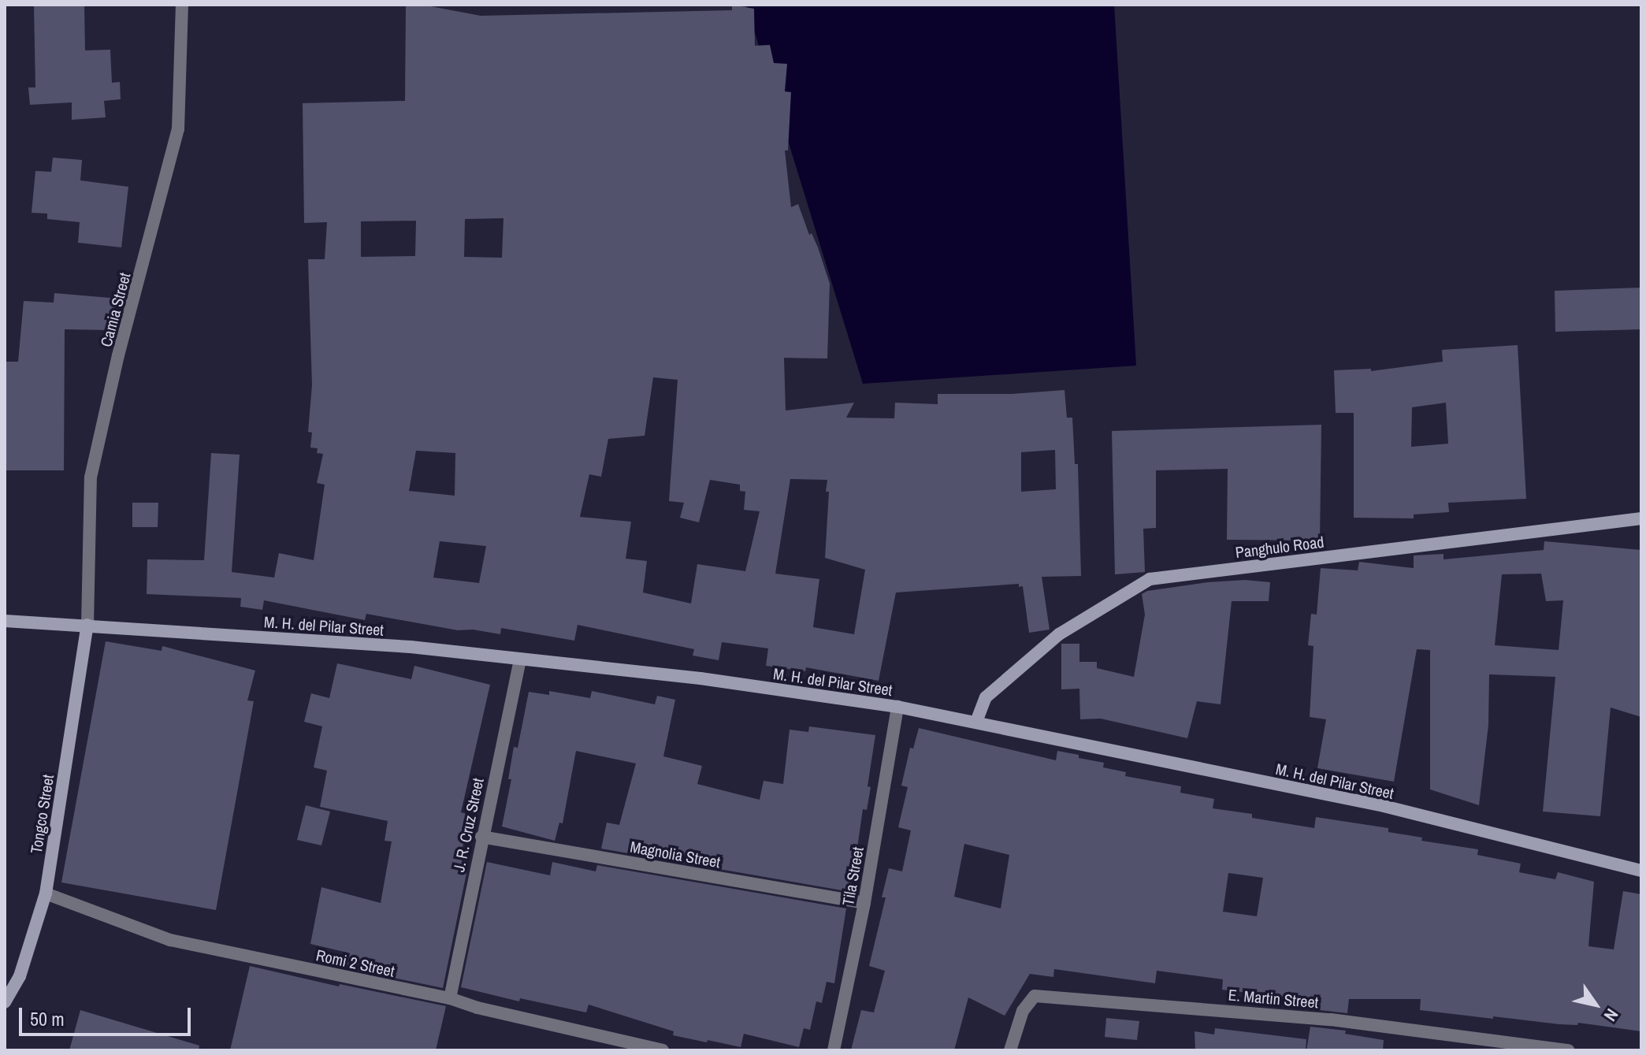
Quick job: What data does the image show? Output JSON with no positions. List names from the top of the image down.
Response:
{
  "streets": {
    "main road": ["Panghulo Road", "M. H. del Pilar Street", "Tongco Street"],
    "street": [
      "Camia Street",
      "J. R. Cruz Street",
      "Magnolia Street",
      "Tila Street",
      "Romi 2 Street",
      "E. Martin Street"
    ]
  },
  "crossings": [
    ["Camia Street", "M. H. del Pilar Street"],
    ["Camia Street", "Tongco Street"],
    ["Panghulo Road", "M. H. del Pilar Street"],
    ["M. H. del Pilar Street", "Tongco Street"],
    ["M. H. del Pilar Street", "J. R. Cruz Street"],
    ["M. H. del Pilar Street", "Tila Street"],
    ["Tongco Street", "Romi 2 Street"],
    ["J. R. Cruz Street", "Magnolia Street"],
    ["J. R. Cruz Street", "Romi 2 Street"],
    ["Magnolia Street", "Tila Street"]
  ],
  "scale_bar": "50 m",
  "north": "bottom right"
}
